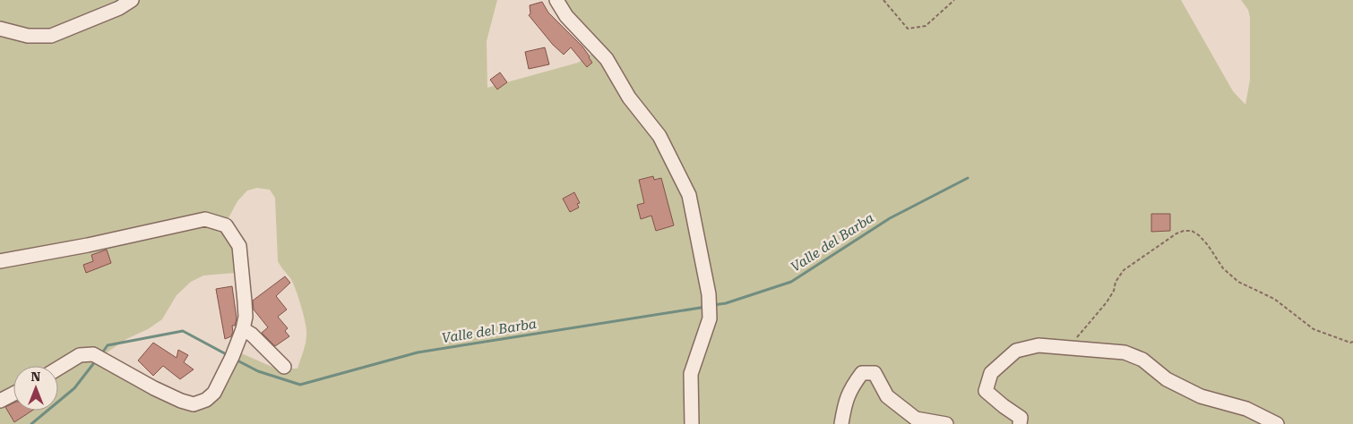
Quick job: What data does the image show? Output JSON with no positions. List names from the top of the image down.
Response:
{
  "water": ["Valle del Barba"],
  "north": "top"
}
